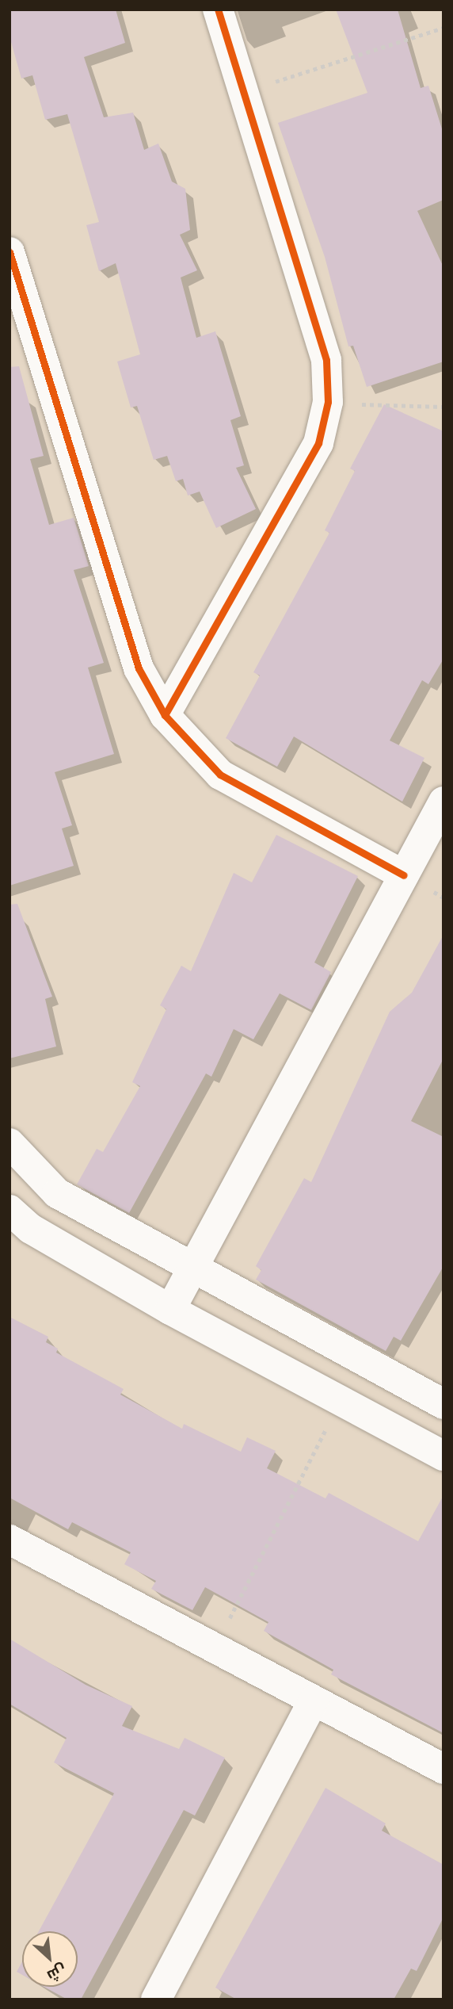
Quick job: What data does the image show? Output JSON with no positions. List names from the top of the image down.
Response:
{
  "north": "bottom right"
}
